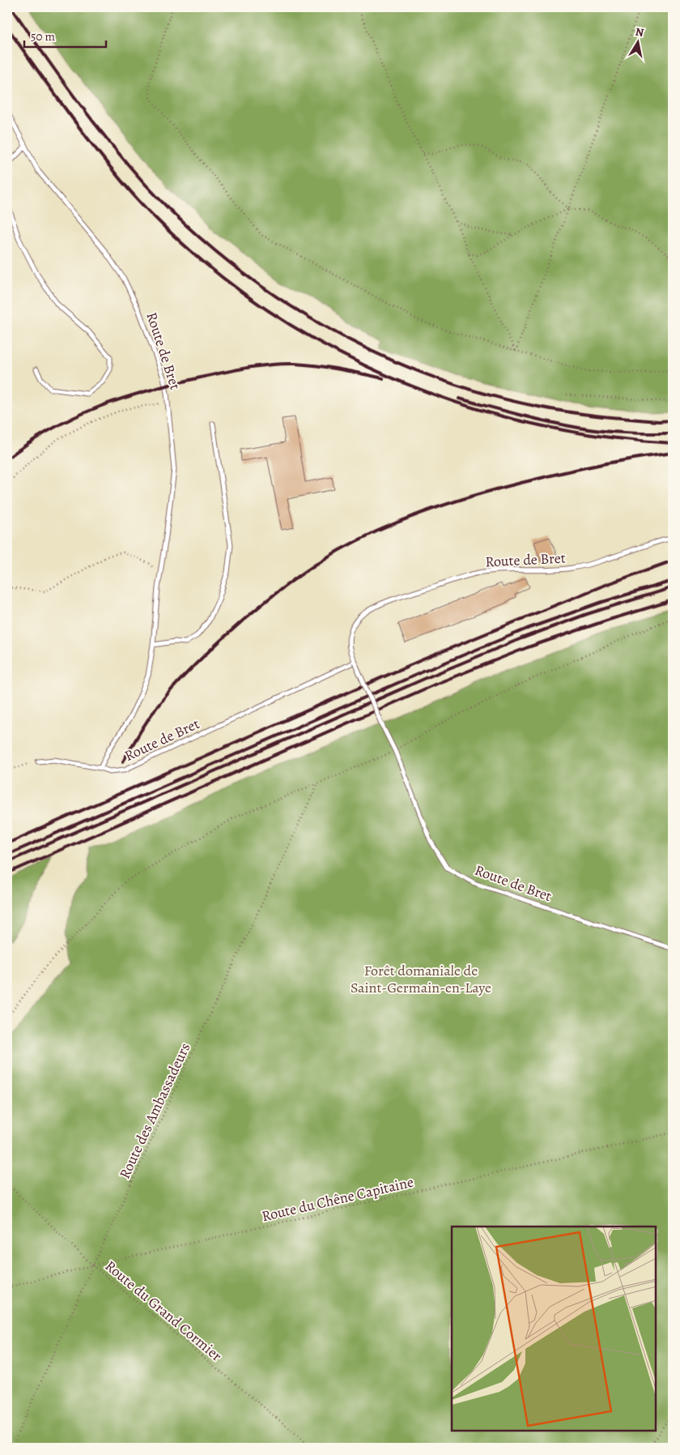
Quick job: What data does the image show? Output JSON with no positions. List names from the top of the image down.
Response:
{
  "streets": {
    "lane": ["Route de Bret"],
    "path": ["Route des Ambassadeurs", "Route du Chêne Capitaine", "Route du Grand Cormier"]
  },
  "crossings": [
    ["Route des Ambassadeurs", "Route du Chêne Capitaine"],
    ["Route des Ambassadeurs", "Route du Grand Cormier"],
    ["Route du Chêne Capitaine", "Route du Grand Cormier"]
  ],
  "parks": ["Forêt domaniale de Saint-Germain-en-Laye"],
  "scale_bar": "50 m",
  "north": "top"
}
